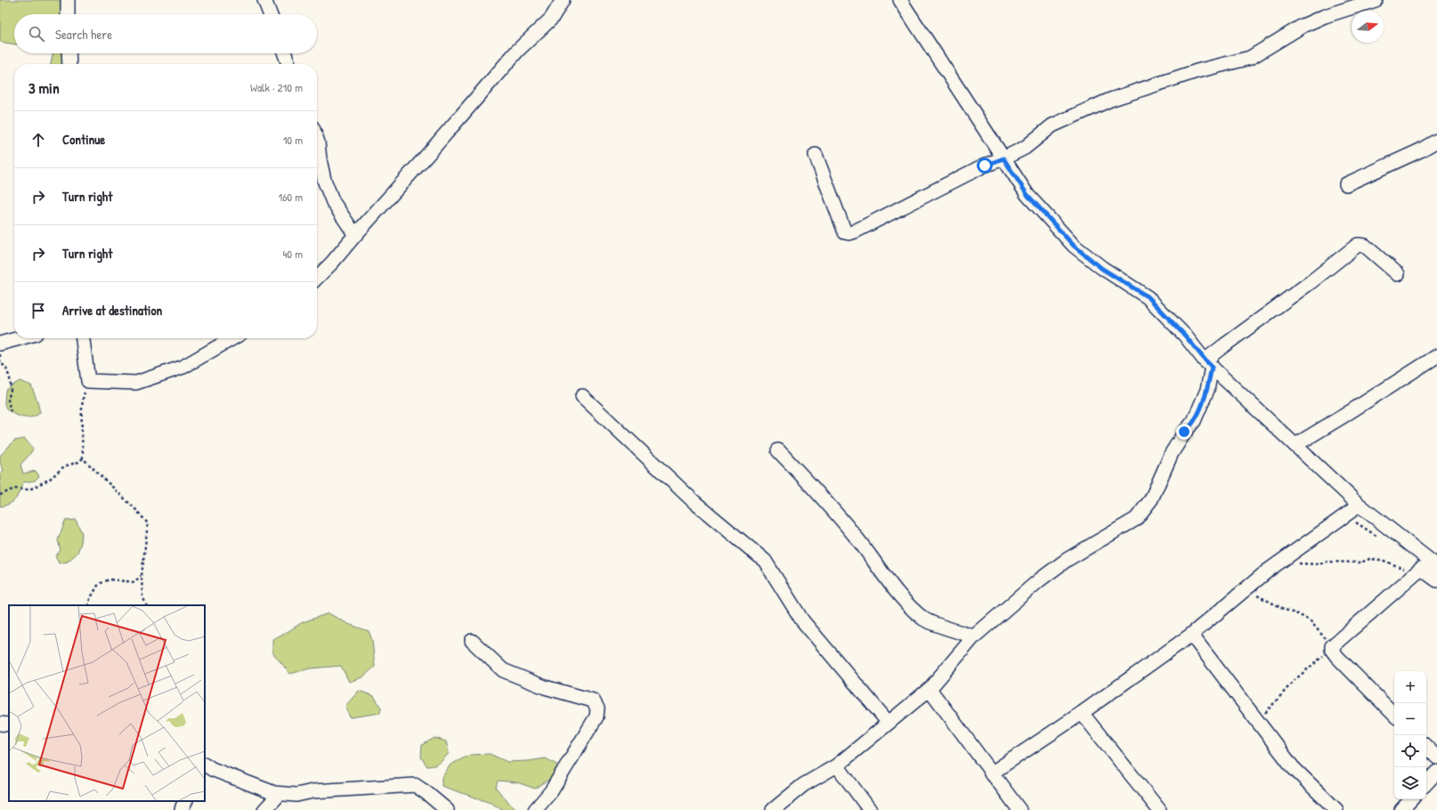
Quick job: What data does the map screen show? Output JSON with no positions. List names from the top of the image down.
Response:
{
  "north": "right",
  "page": {
    "search": "Search here",
    "heading": ["3 min", "Walk · 210 m"],
    "list": [
      ["Continue", "10 m"],
      ["Turn right", "160 m"],
      ["Turn right", "40 m"],
      "Arrive at destination"
    ],
    "map_buttons": ["+", "−"]
  }
}
